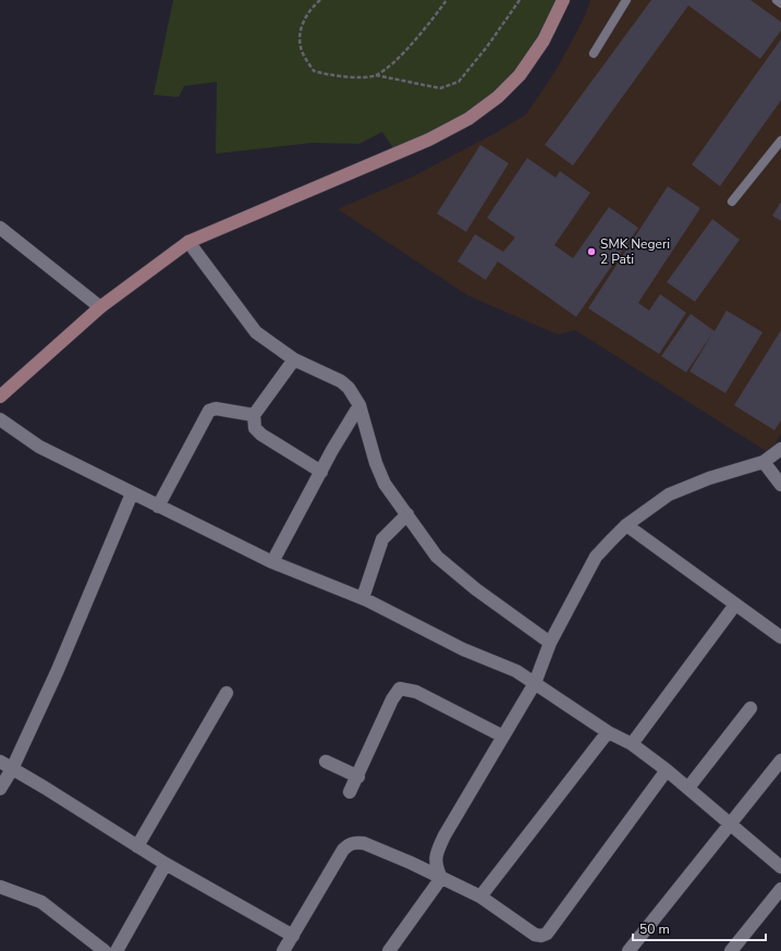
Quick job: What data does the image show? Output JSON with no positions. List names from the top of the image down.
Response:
{
  "places": ["SMK Negeri 2 Pati"],
  "scale_bar": "50 m"
}
